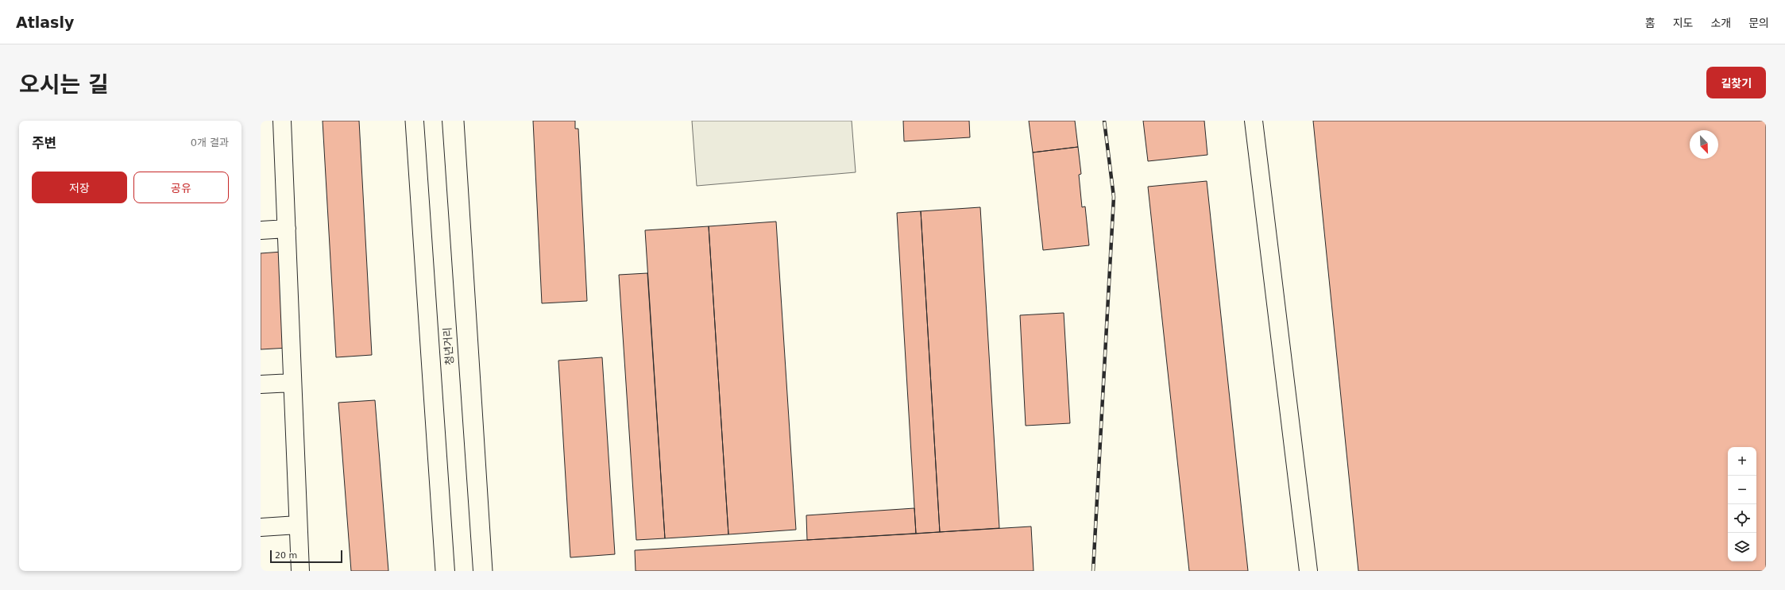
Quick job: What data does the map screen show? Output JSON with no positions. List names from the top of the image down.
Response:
{
  "streets": {
    "main road": ["청년거리"]
  },
  "scale_bar": "20 m",
  "north": "bottom right",
  "page": {
    "header": "Atlasly",
    "nav": [
      "홈",
      "지도",
      "소개",
      "문의"
    ],
    "title": "오시는 길",
    "buttons": [
      "길찾기",
      ["저장", "공유"]
    ],
    "heading": ["주변", "0개 결과"],
    "map_buttons": ["+", "−"],
    "scale": "20 m"
  }
}
